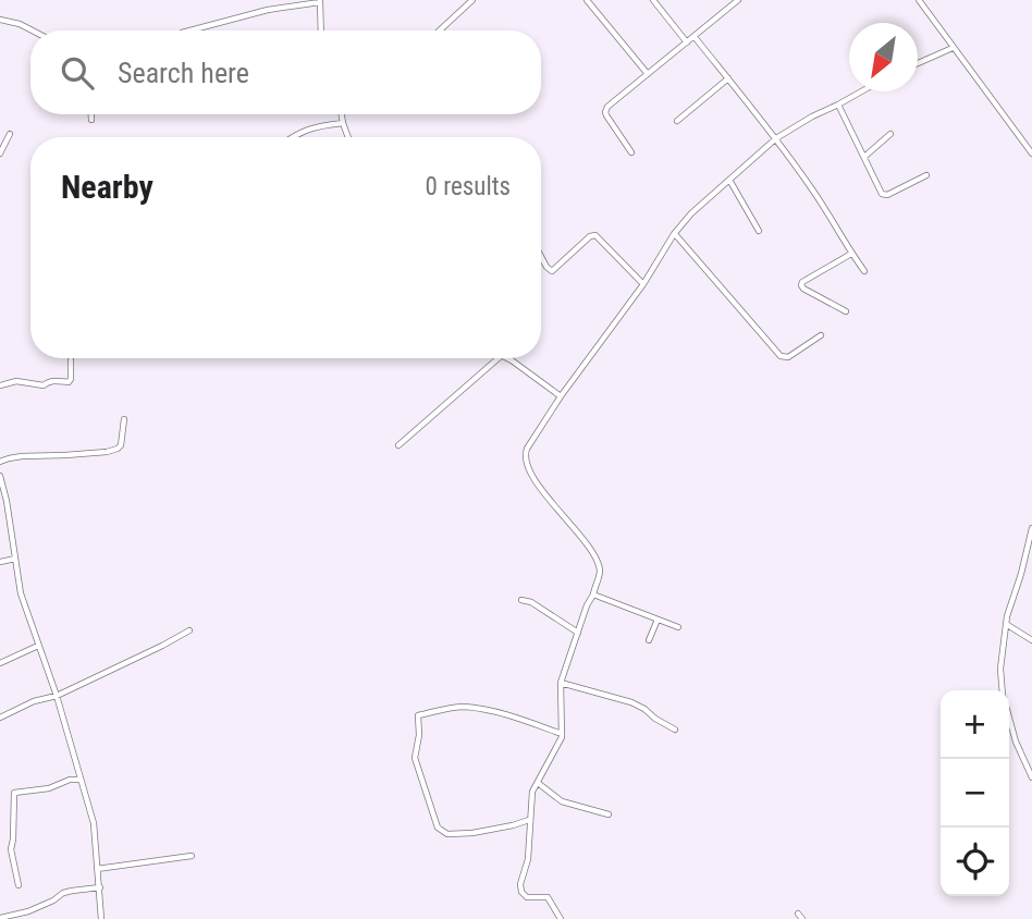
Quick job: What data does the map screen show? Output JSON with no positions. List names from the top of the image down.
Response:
{
  "north": "bottom left",
  "page": {
    "search": "Search here",
    "heading": ["Nearby", "0 results"],
    "map_buttons": ["+", "−"]
  }
}
